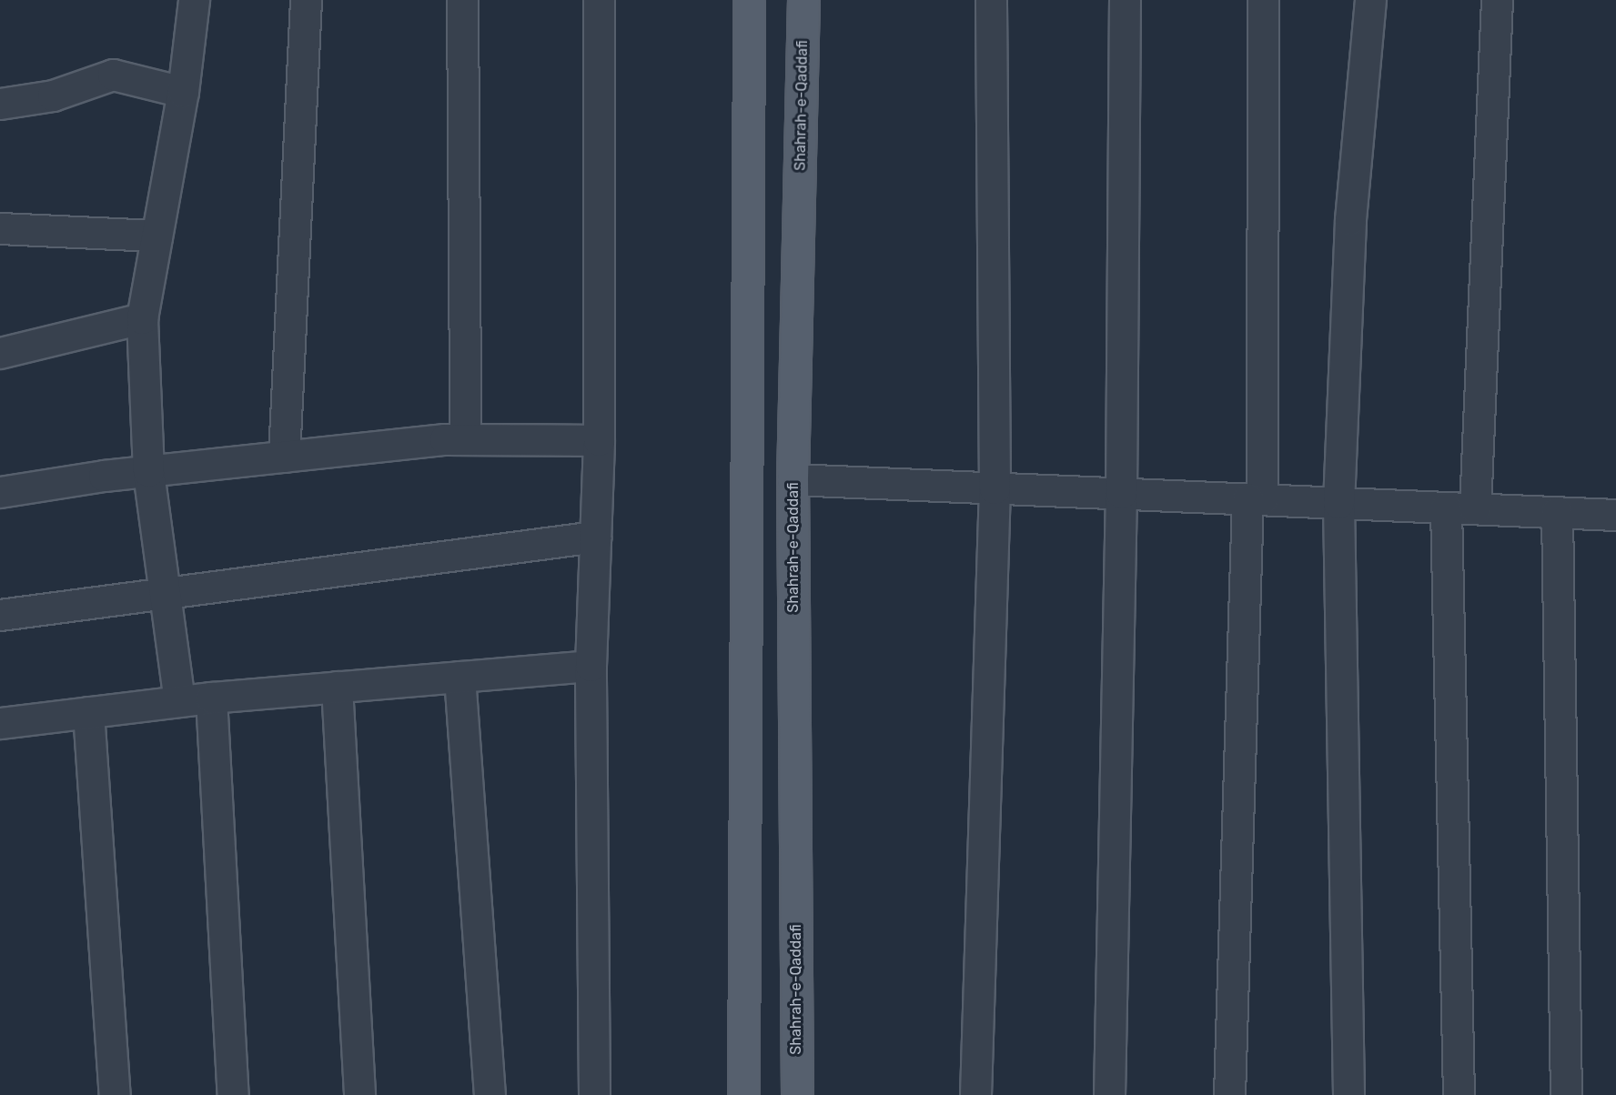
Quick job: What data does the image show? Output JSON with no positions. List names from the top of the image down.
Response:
{
  "streets": {
    "main road": ["Shahrah-e-Qaddafi"]
  }
}
